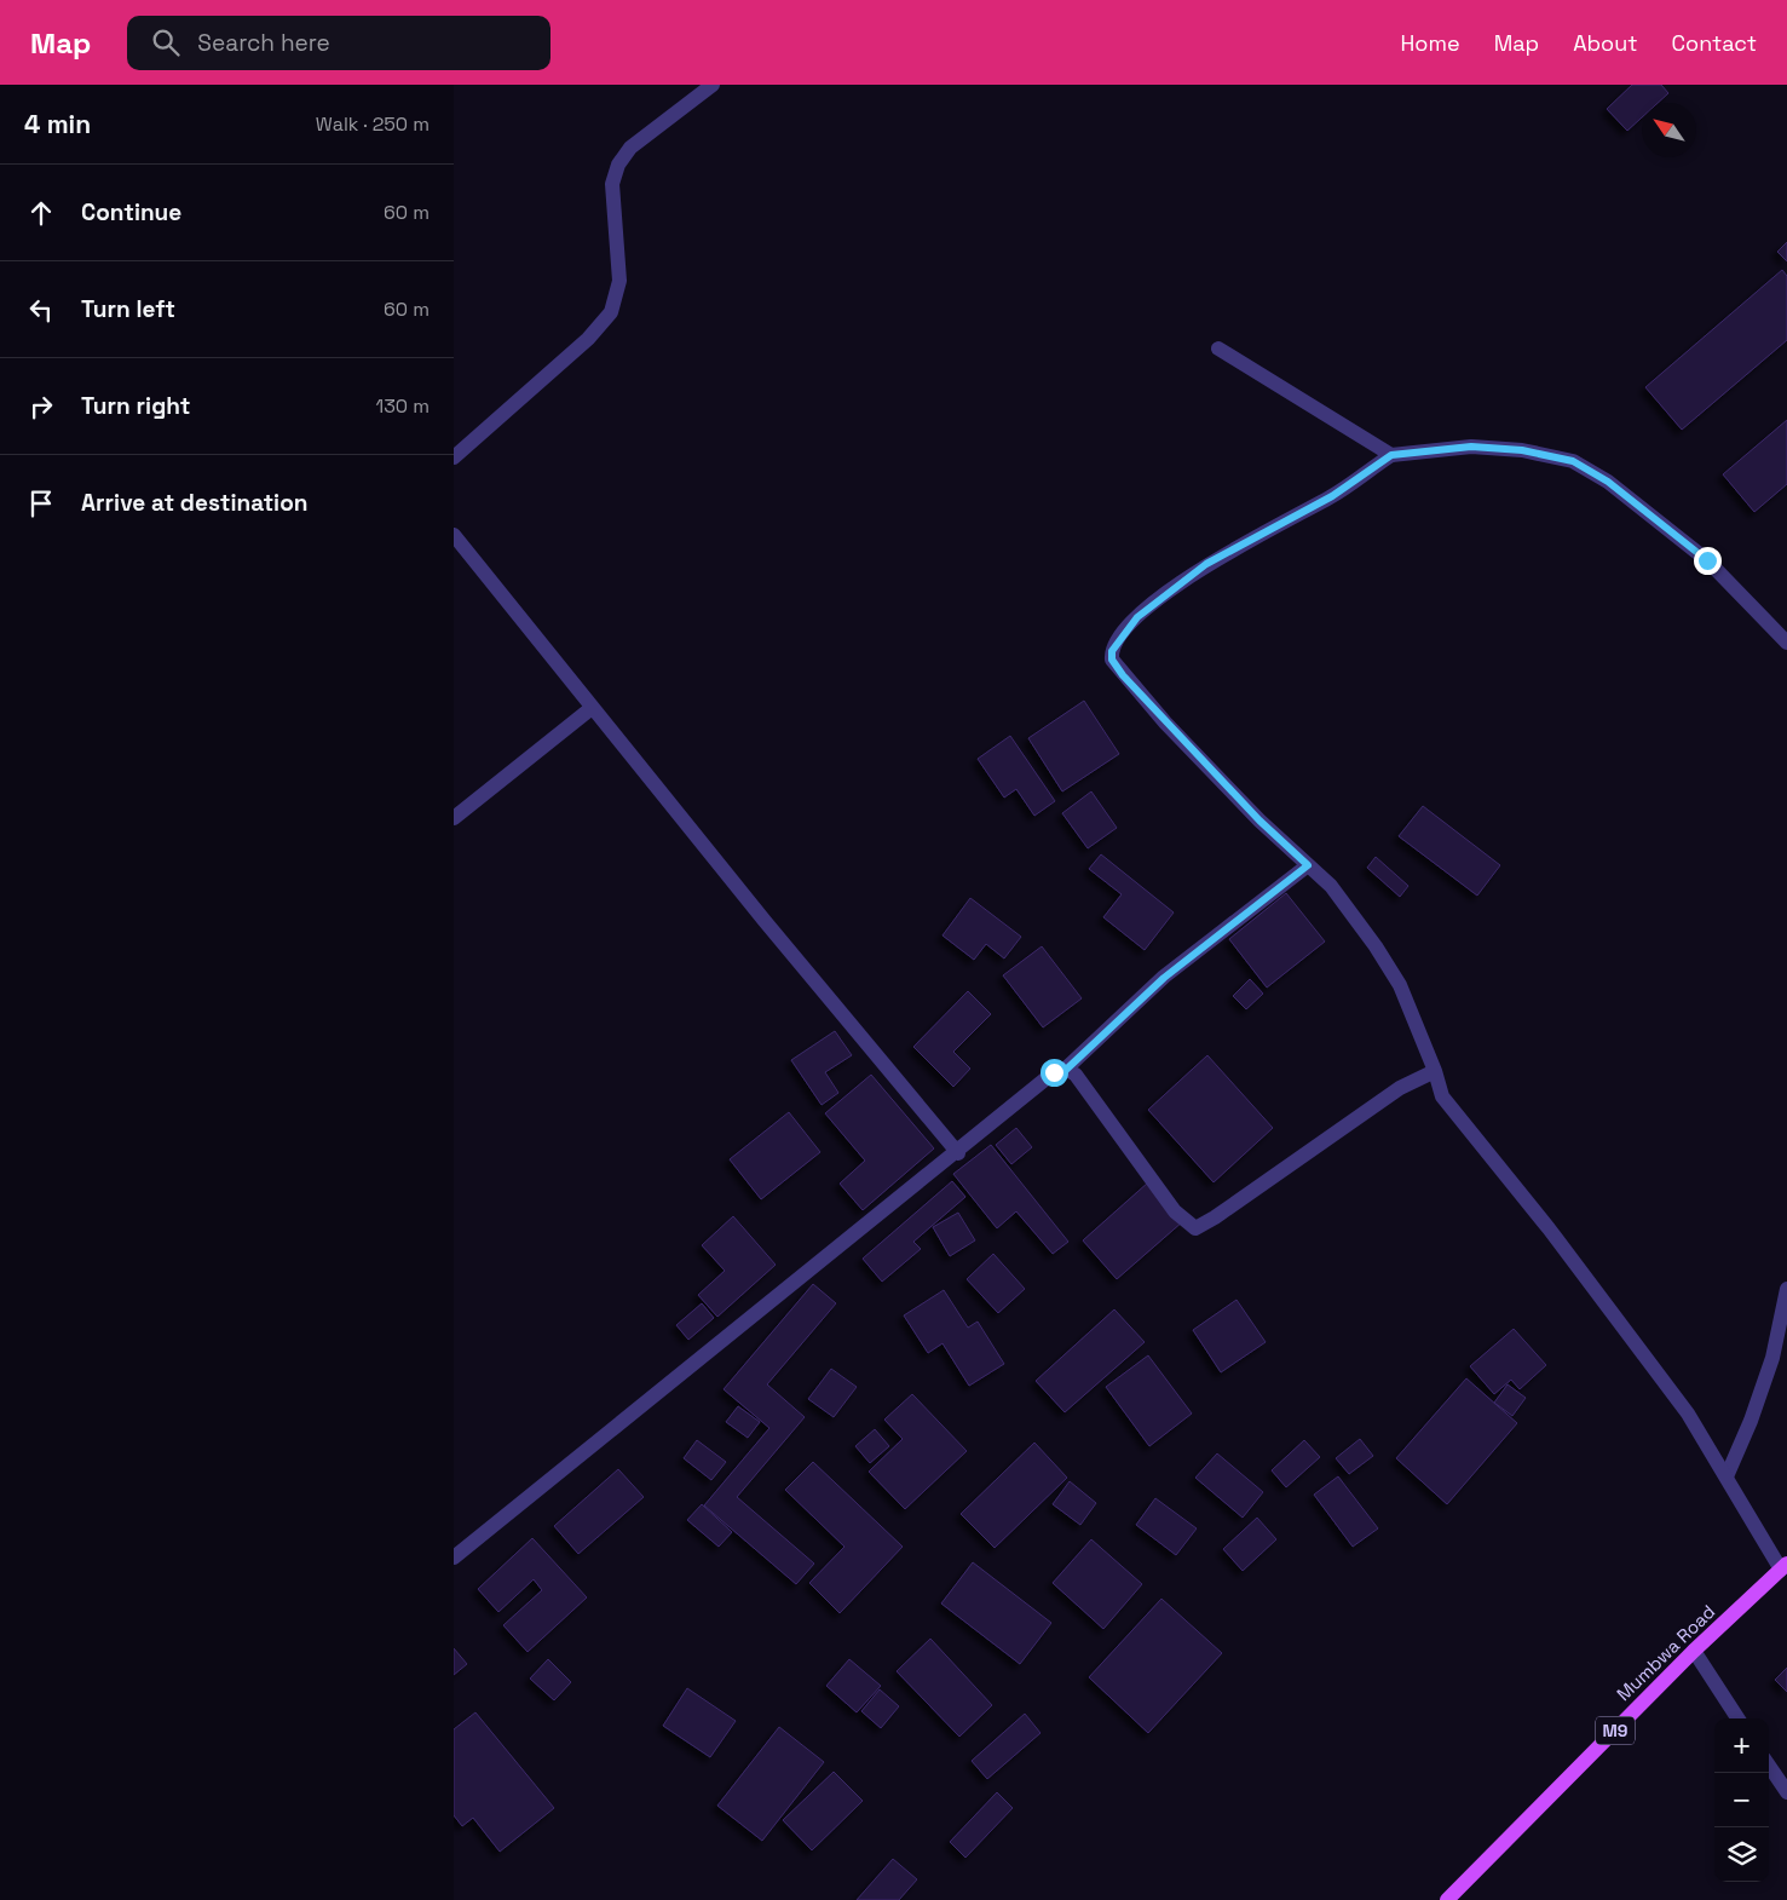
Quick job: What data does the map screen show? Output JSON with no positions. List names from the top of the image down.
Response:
{
  "streets": {
    "main road": ["Mumbwa Road", "M9"]
  },
  "north": "top left",
  "page": {
    "header": "Map",
    "search": "Search here",
    "nav": [
      "Home",
      "Map",
      "About",
      "Contact"
    ],
    "heading": ["4 min", "Walk · 250 m"],
    "list": [
      ["Continue", "60 m"],
      ["Turn left", "60 m"],
      ["Turn right", "130 m"],
      "Arrive at destination"
    ],
    "map_buttons": ["+", "−"]
  }
}
